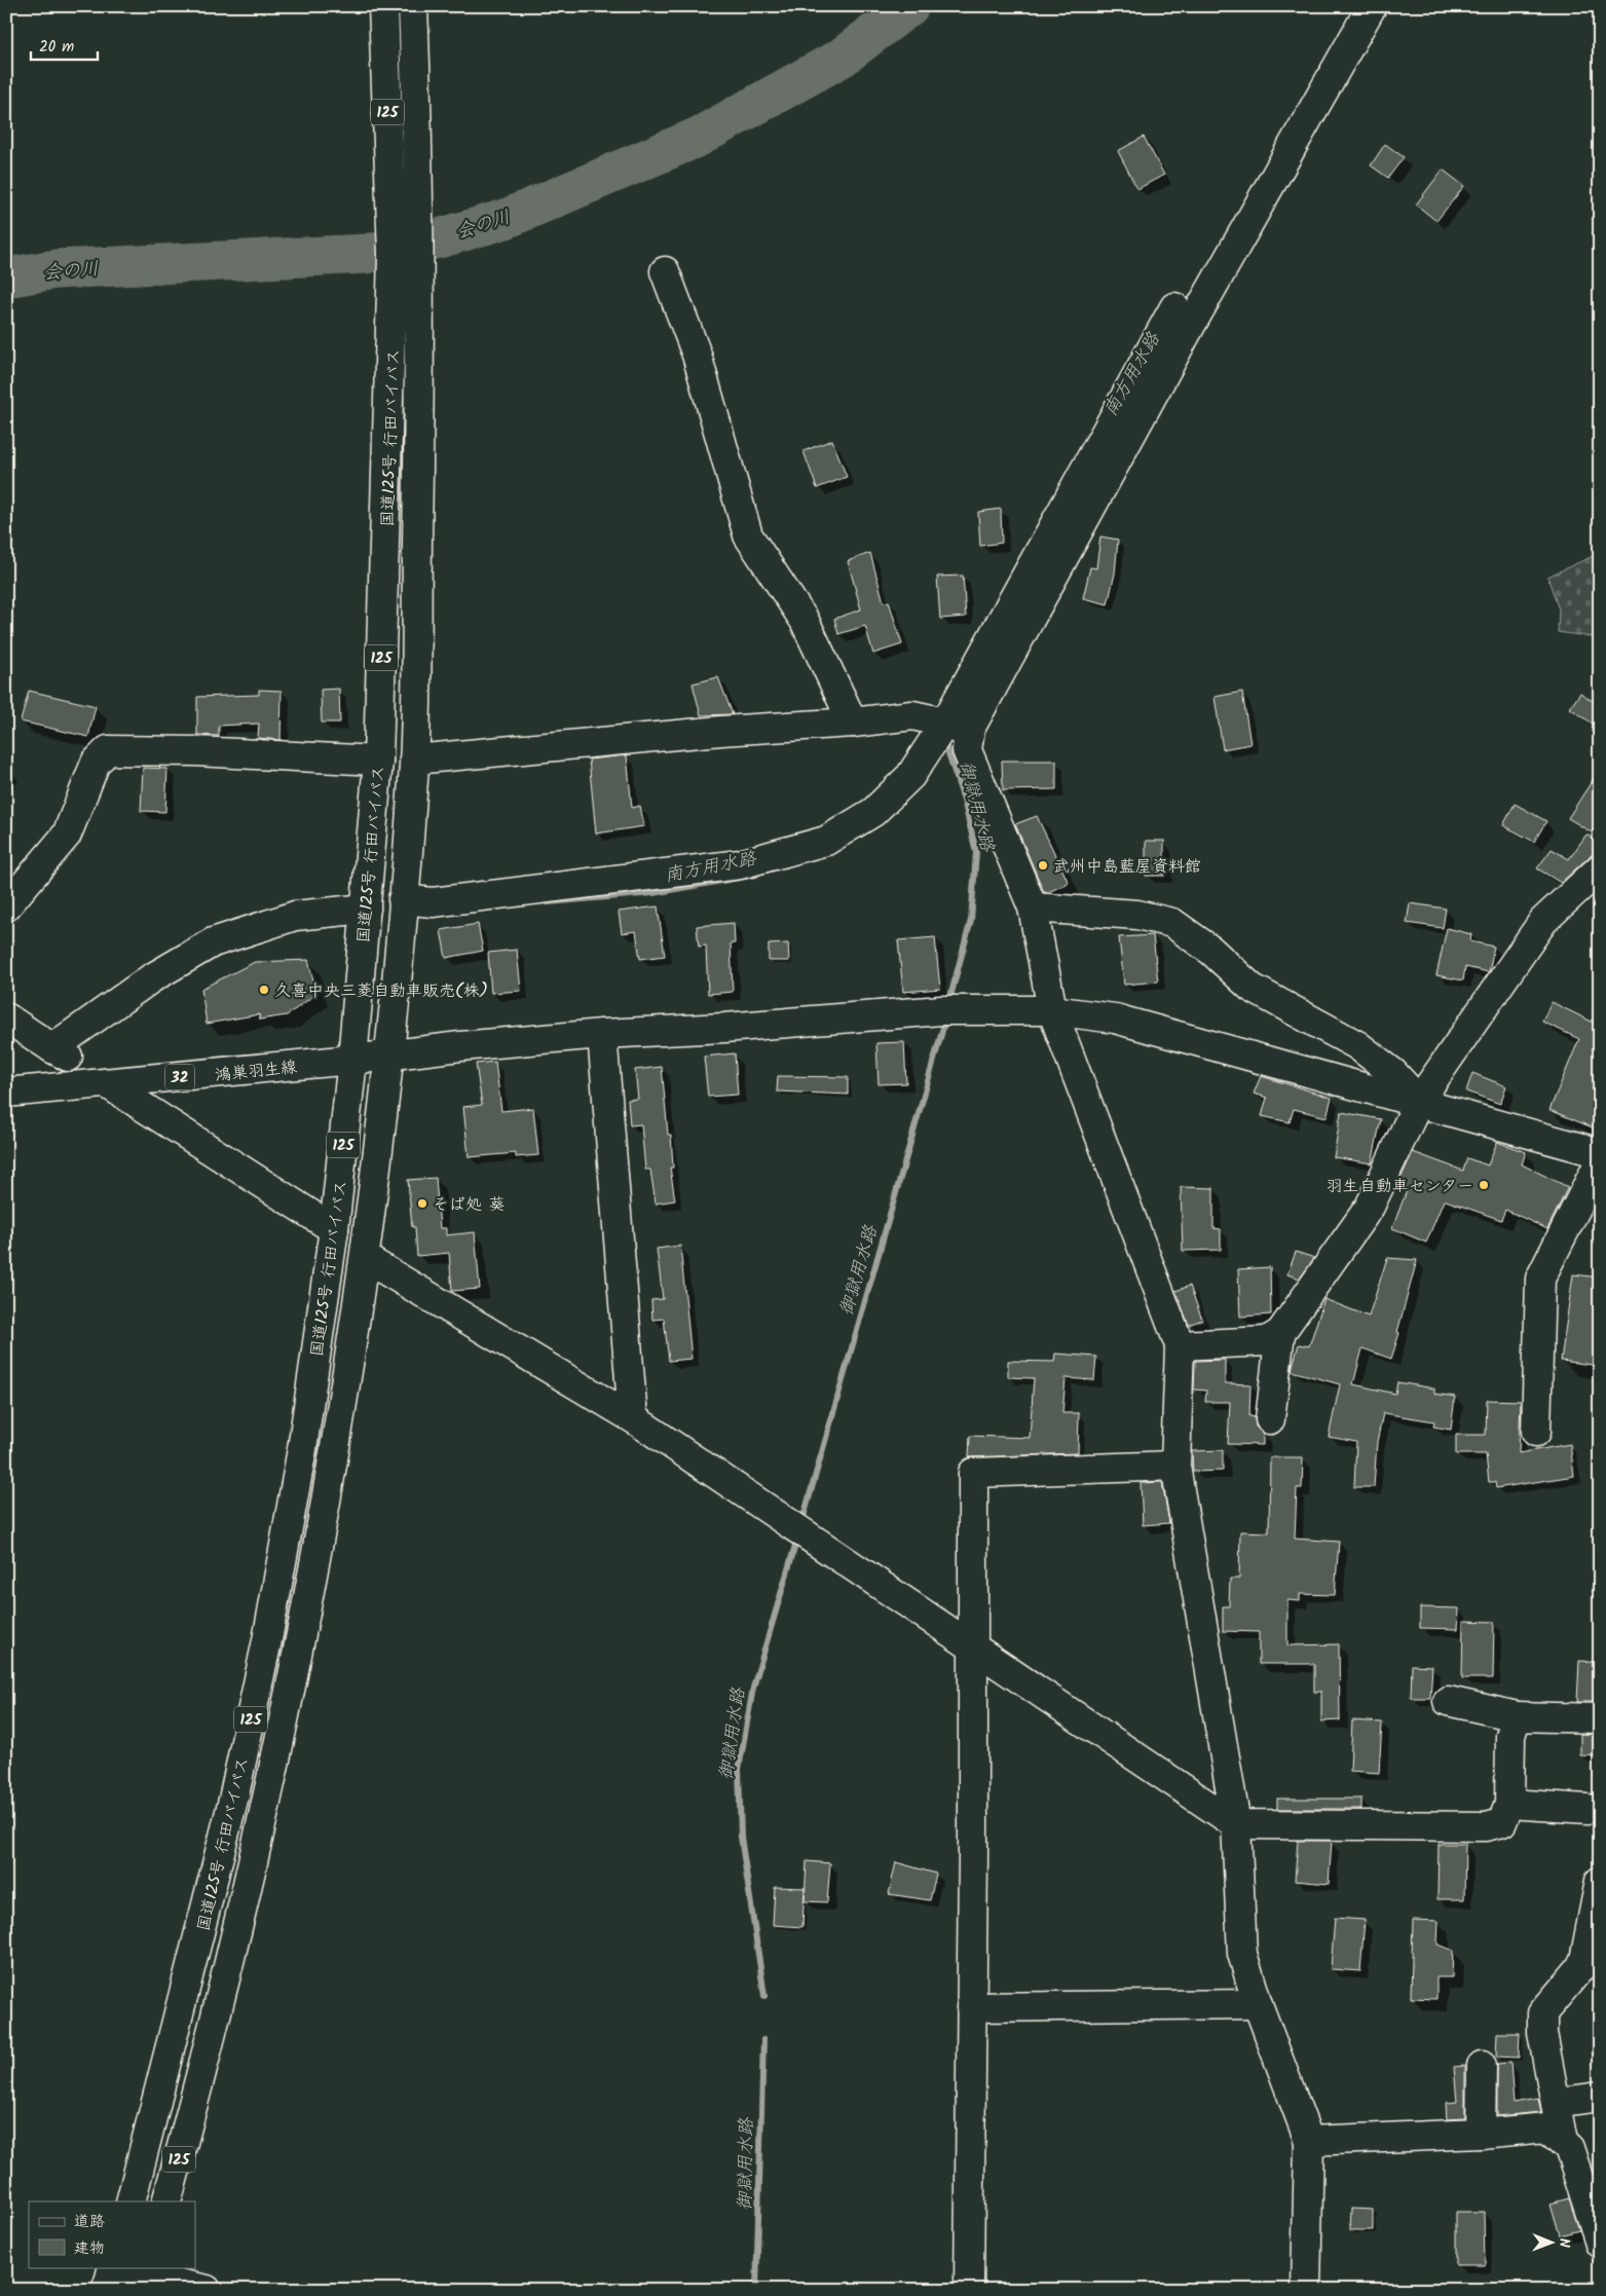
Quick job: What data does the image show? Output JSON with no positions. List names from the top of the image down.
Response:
{
  "streets": {
    "main road": [
      "125",
      "国道125号 行田バイパス",
      "鴻巣羽生線",
      "32"
    ]
  },
  "crossings": [
    ["国道125号 行田バイパス", "鴻巣羽生線"]
  ],
  "water": ["会の川", "南方用水路", "御獄用水路"],
  "places": [
    "武州中島藍屋資料館",
    "久喜中央三菱自動車販売(株)",
    "羽生自動車センター",
    "そば処 葵"
  ],
  "legend": ["道路", "建物"],
  "scale_bar": "20 m",
  "north": "right"
}
